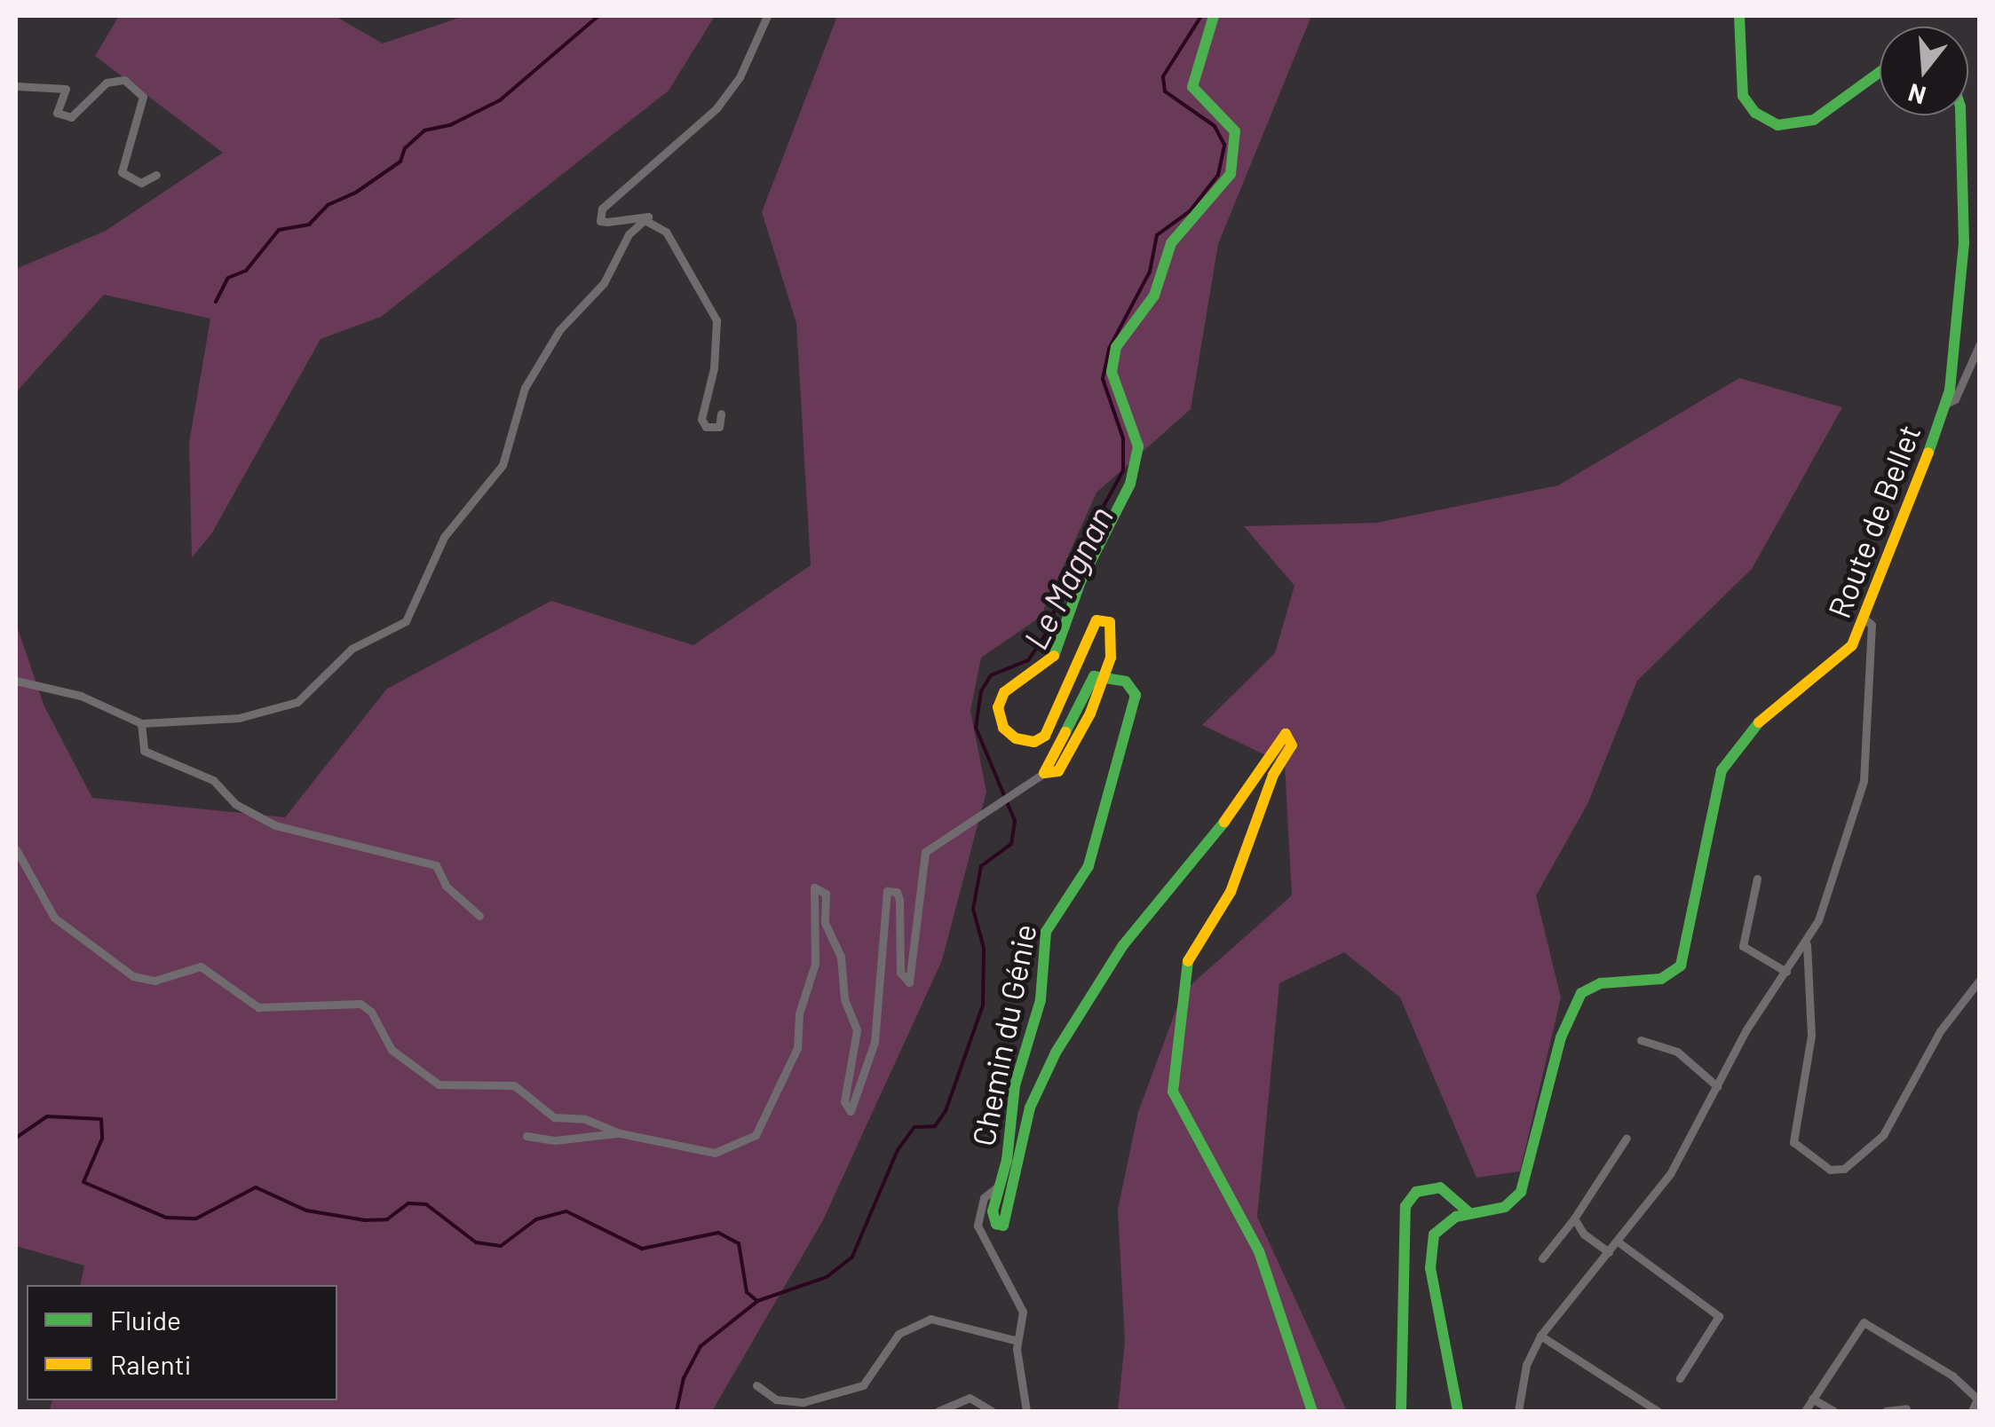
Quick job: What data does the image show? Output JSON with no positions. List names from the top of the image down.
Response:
{
  "streets": {
    "street": ["Route de Bellet", "Chemin du Génie"]
  },
  "water": ["Le Magnan"],
  "legend": ["Fluide", "Ralenti"],
  "north": "bottom"
}
